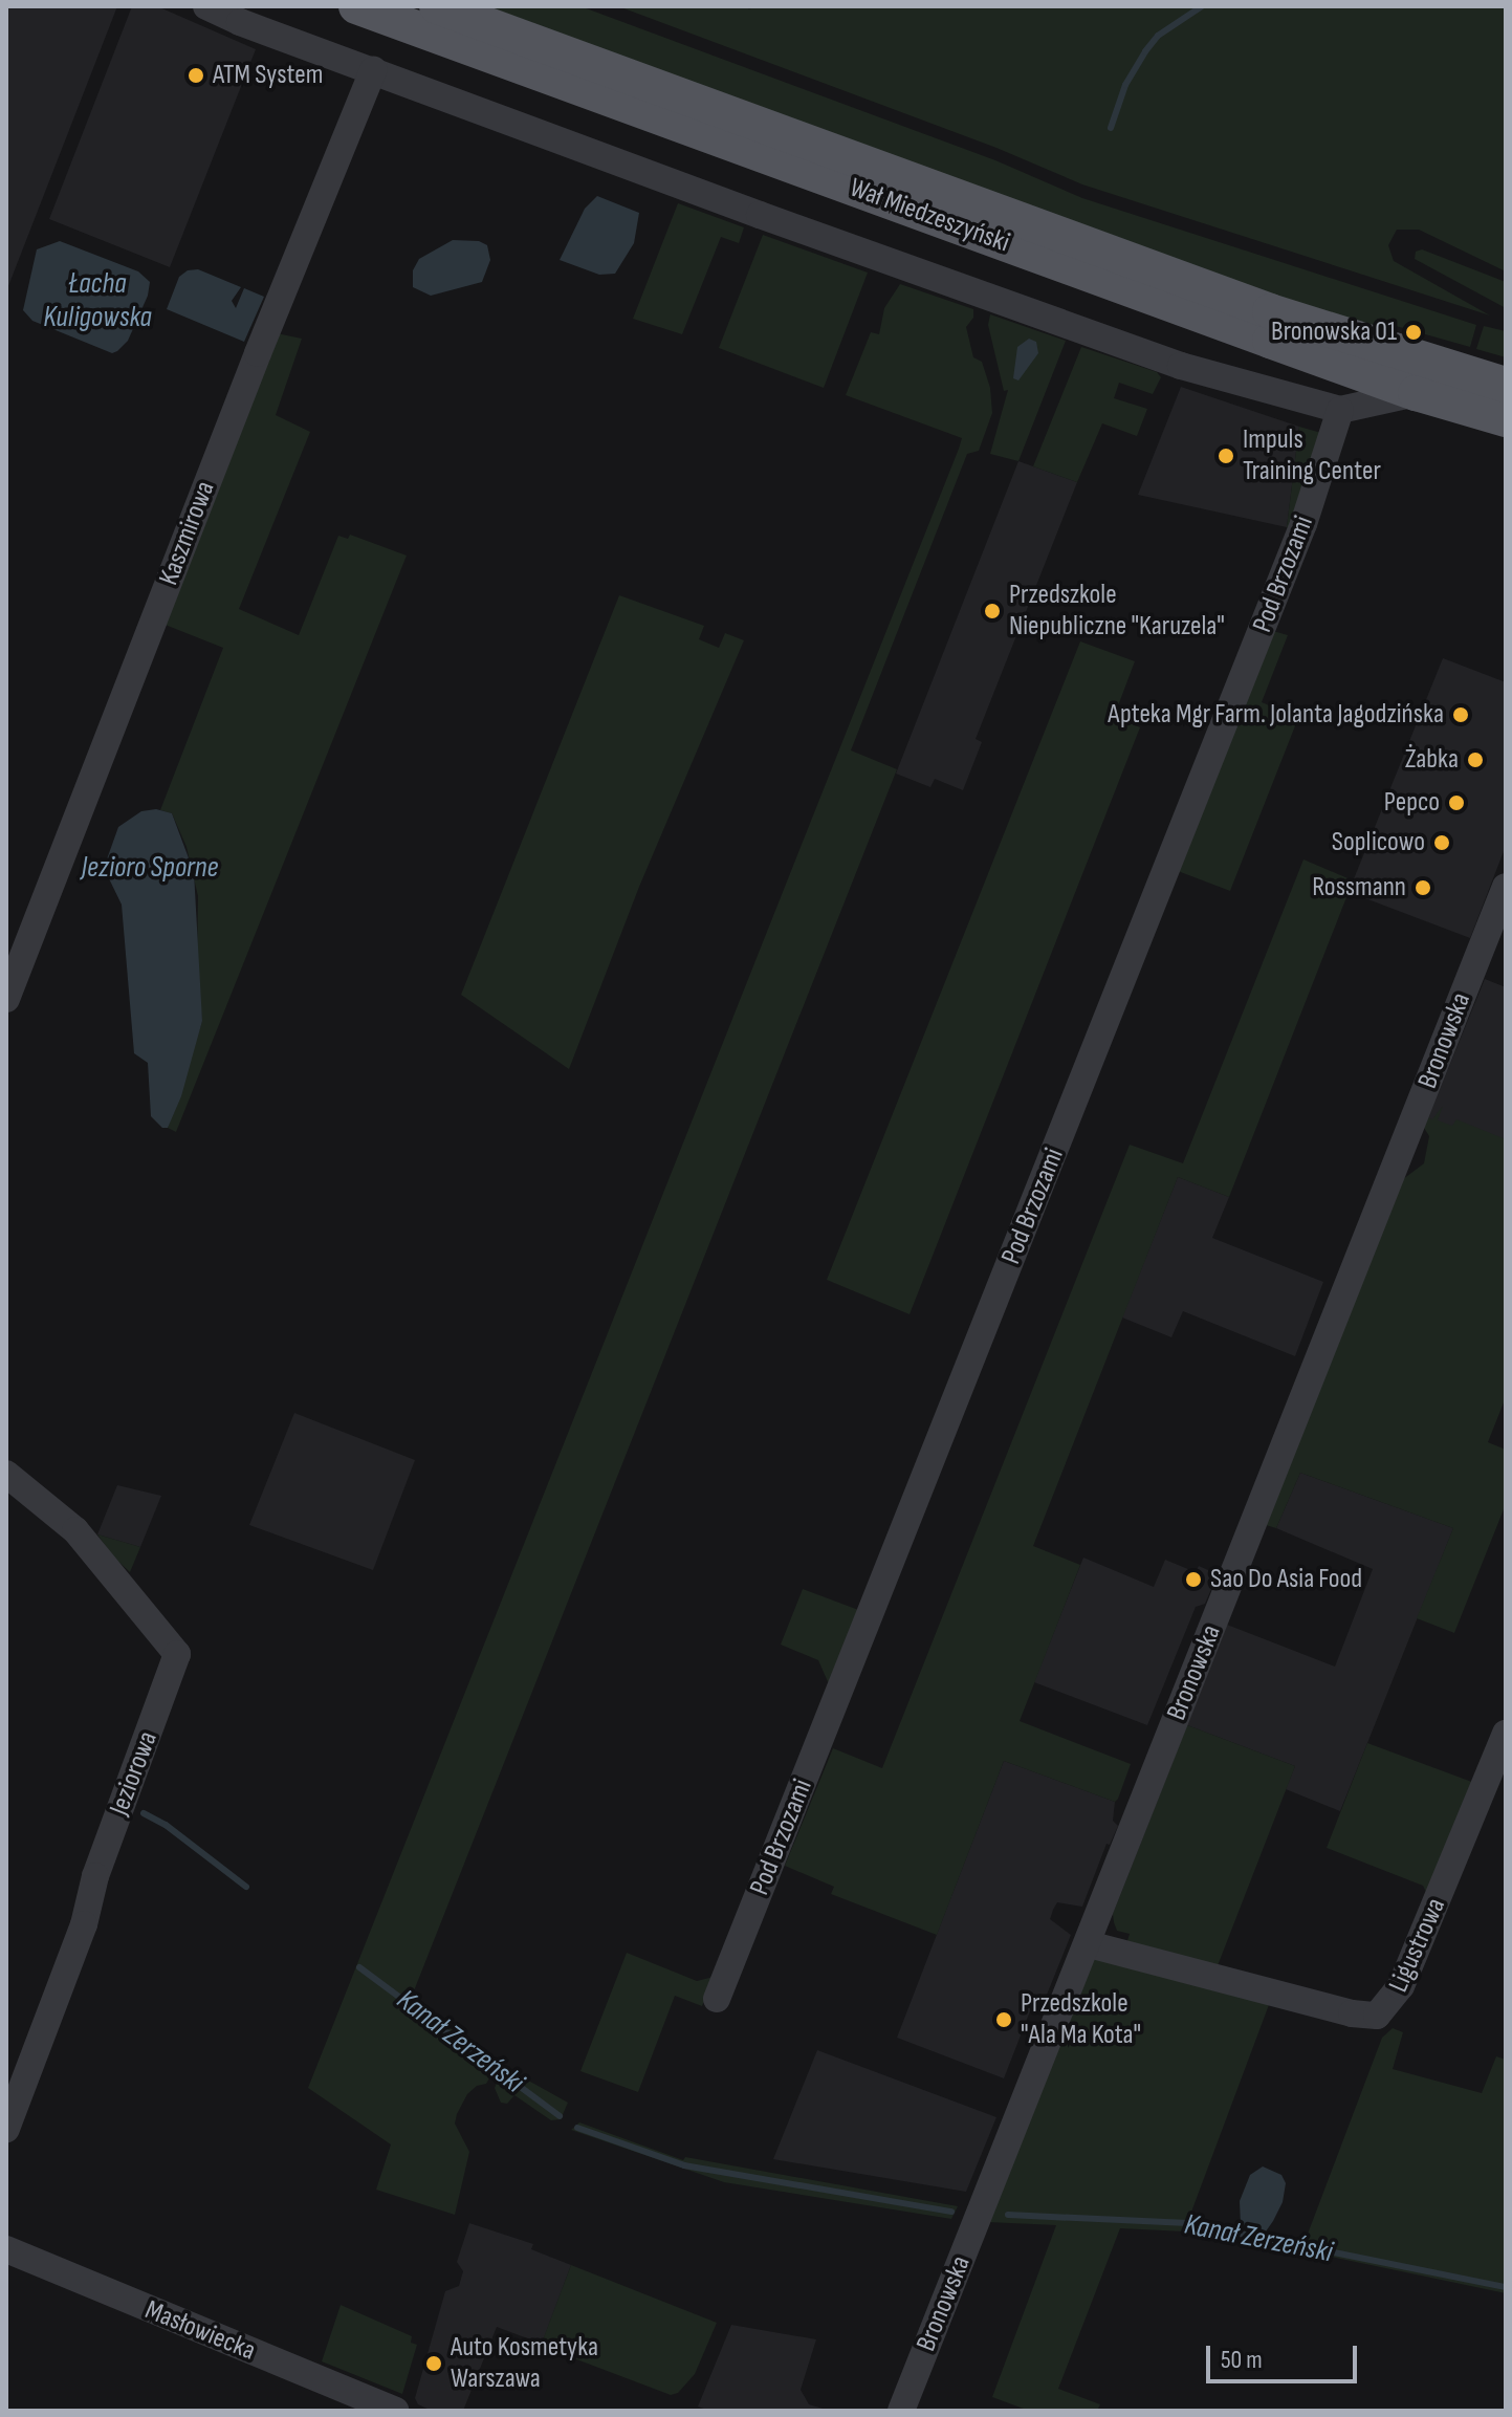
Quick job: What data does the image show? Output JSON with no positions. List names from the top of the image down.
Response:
{
  "streets": {
    "main road": ["Wał Miedzeszyński"],
    "street": [
      "Kaszmirowa",
      "Pod Brzozami",
      "Bronowska",
      "Jeziorowa",
      "Ligustrowa",
      "Masłowiecka"
    ]
  },
  "crossings": [
    ["Bronowska", "Ligustrowa"]
  ],
  "water": ["Łacha Kuligowska", "Jezioro Sporne", "Kanał Zerzeński"],
  "places": [
    "ATM System",
    "Bronowska 01",
    "Impuls Training Center",
    "Przedszkole Niepubliczne \"Karuzela\"",
    "Apteka Mgr Farm. Jolanta Jagodzińska",
    "Żabka",
    "Pepco",
    "Soplicowo",
    "Rossmann",
    "Sao Do Asia Food",
    "Przedszkole \"Ala Ma Kota\"",
    "Auto Kosmetyka Warszawa"
  ],
  "scale_bar": "50 m"
}
